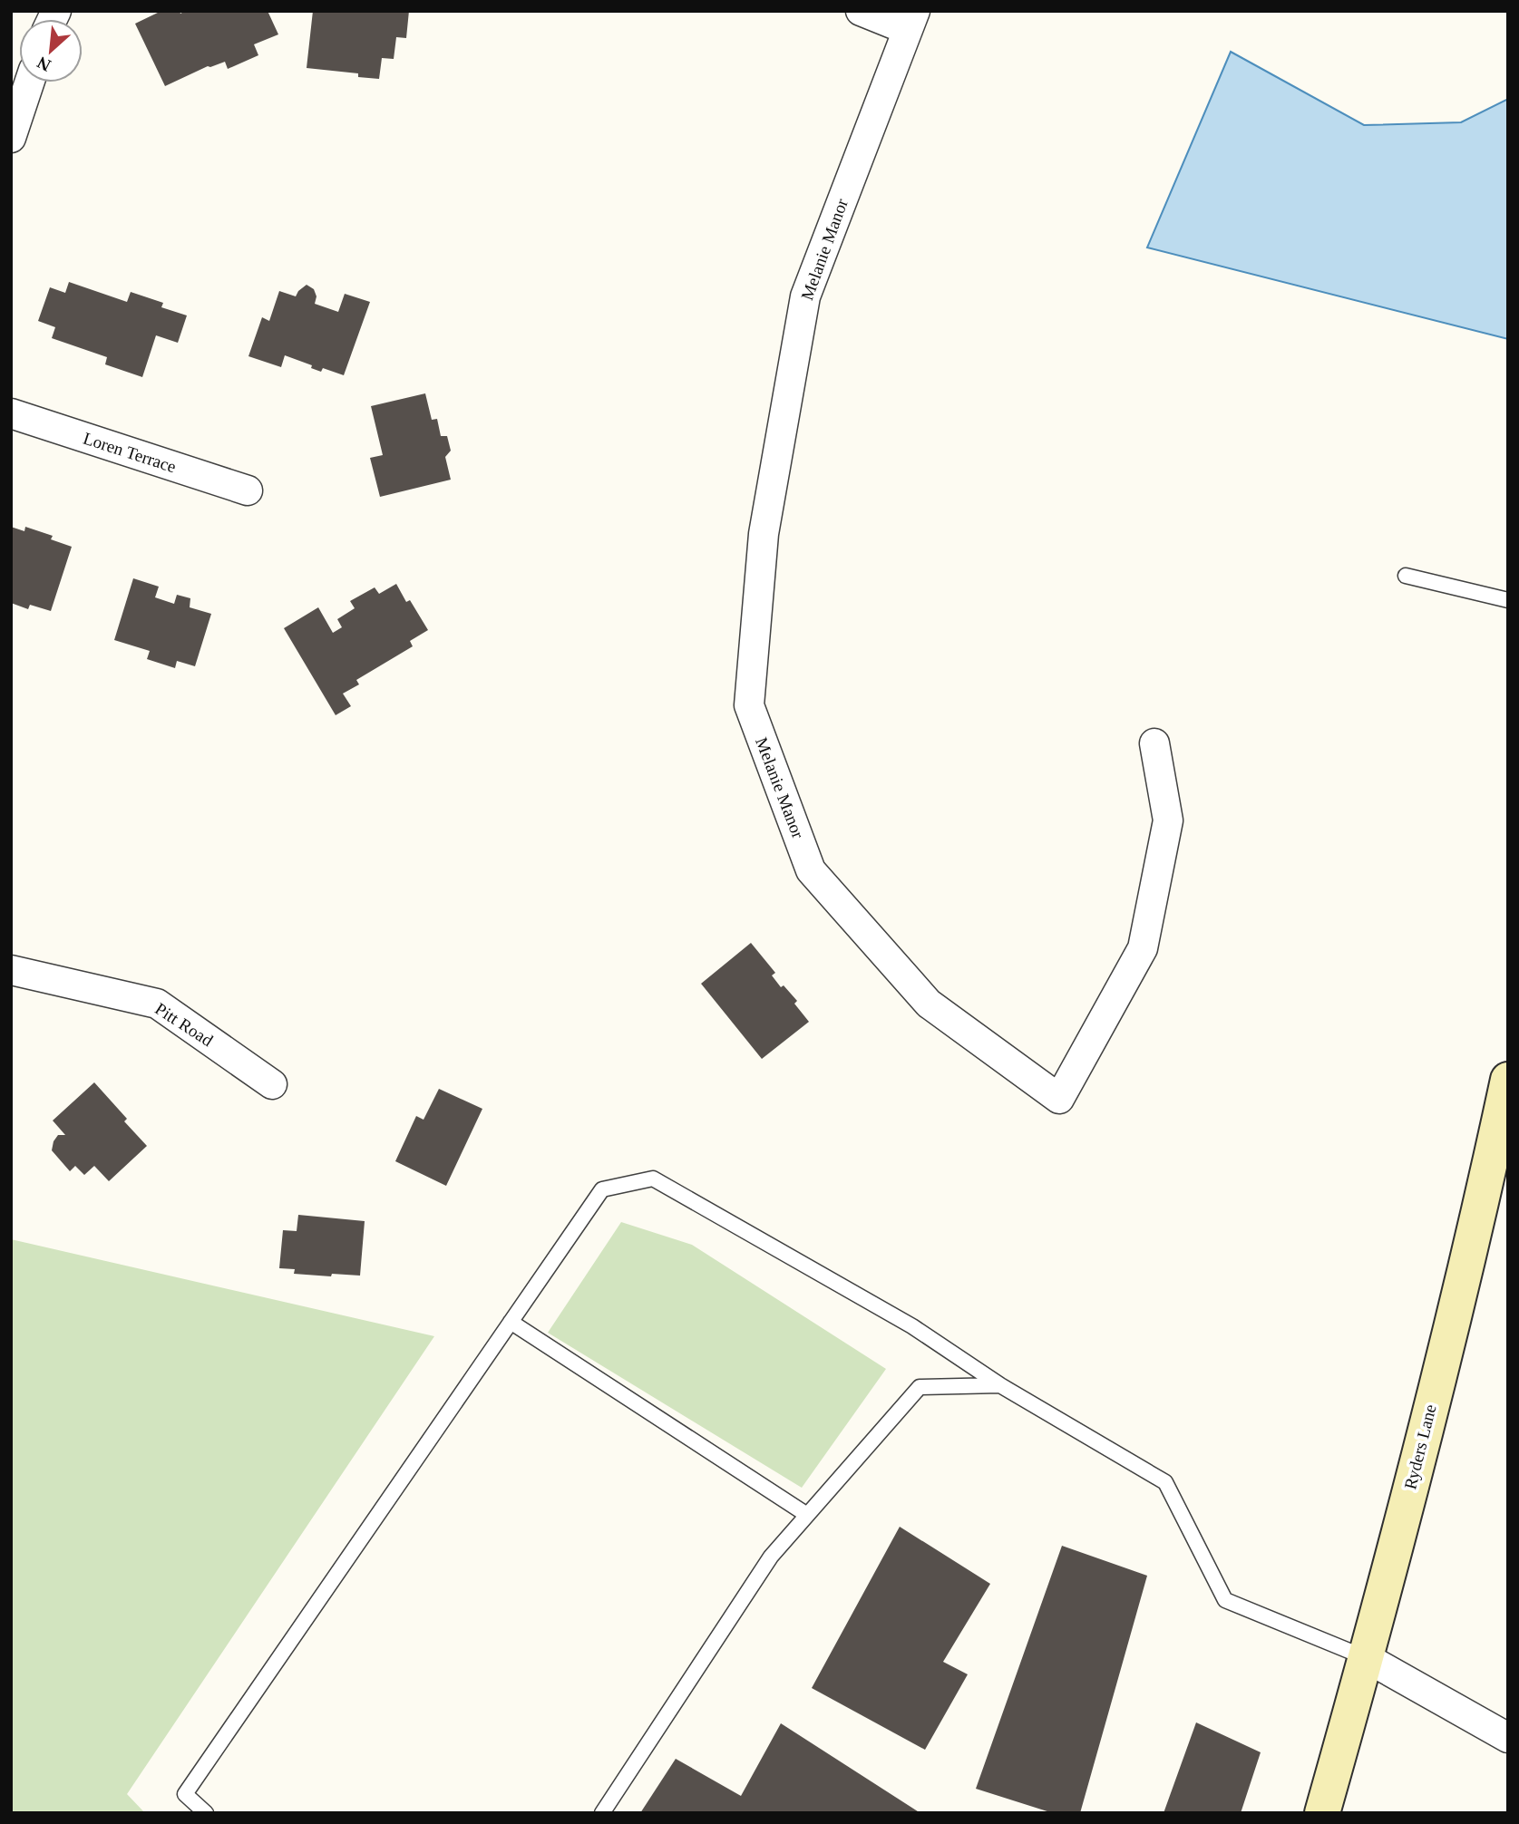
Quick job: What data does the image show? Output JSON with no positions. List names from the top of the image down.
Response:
{
  "streets": {
    "main road": ["Ryders Lane"],
    "street": ["Melanie Manor", "Loren Terrace", "Pitt Road"]
  },
  "north": "bottom left"
}
